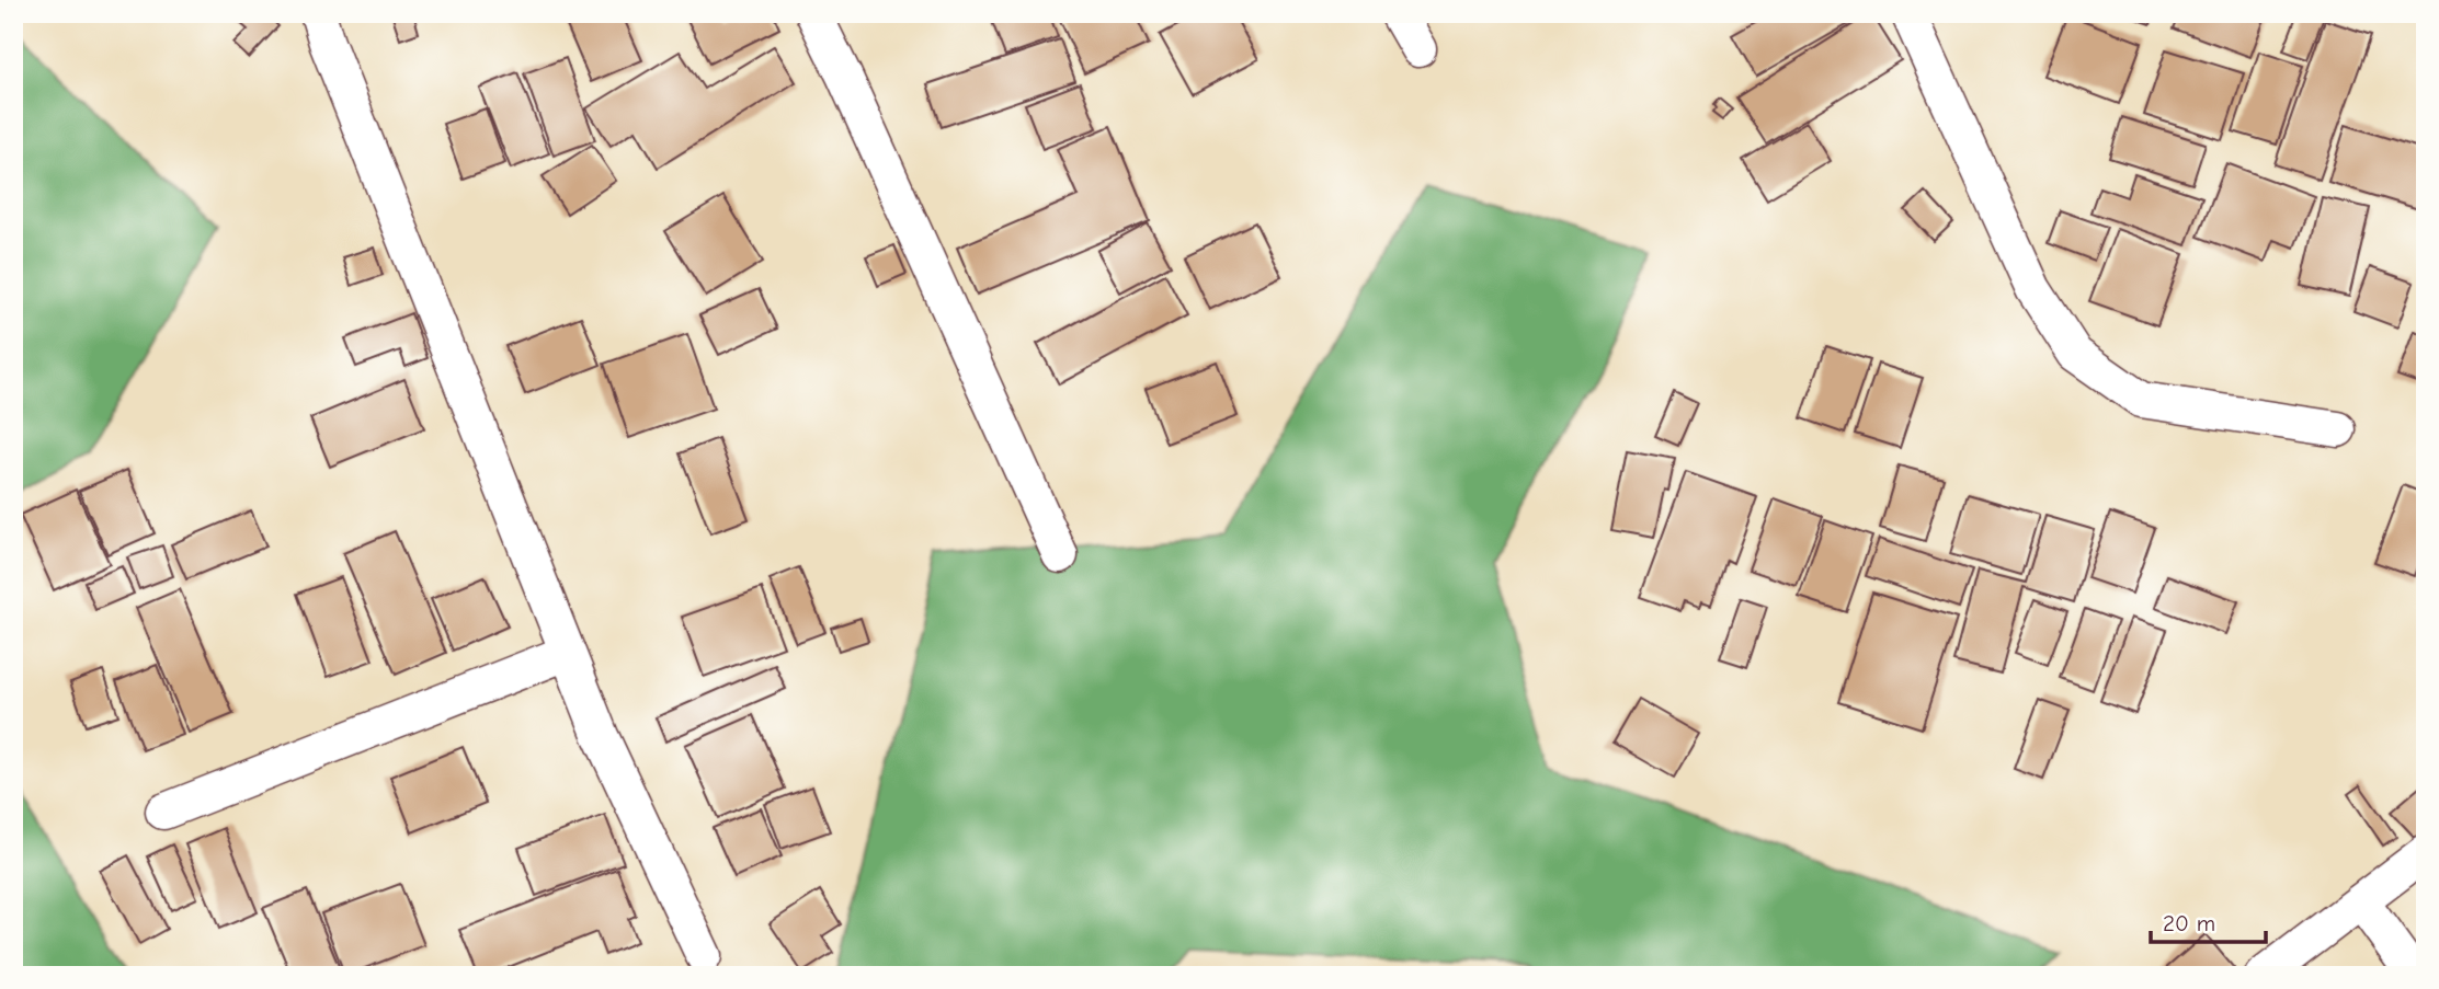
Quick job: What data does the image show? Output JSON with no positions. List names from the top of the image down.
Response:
{
  "scale_bar": "20 m"
}
